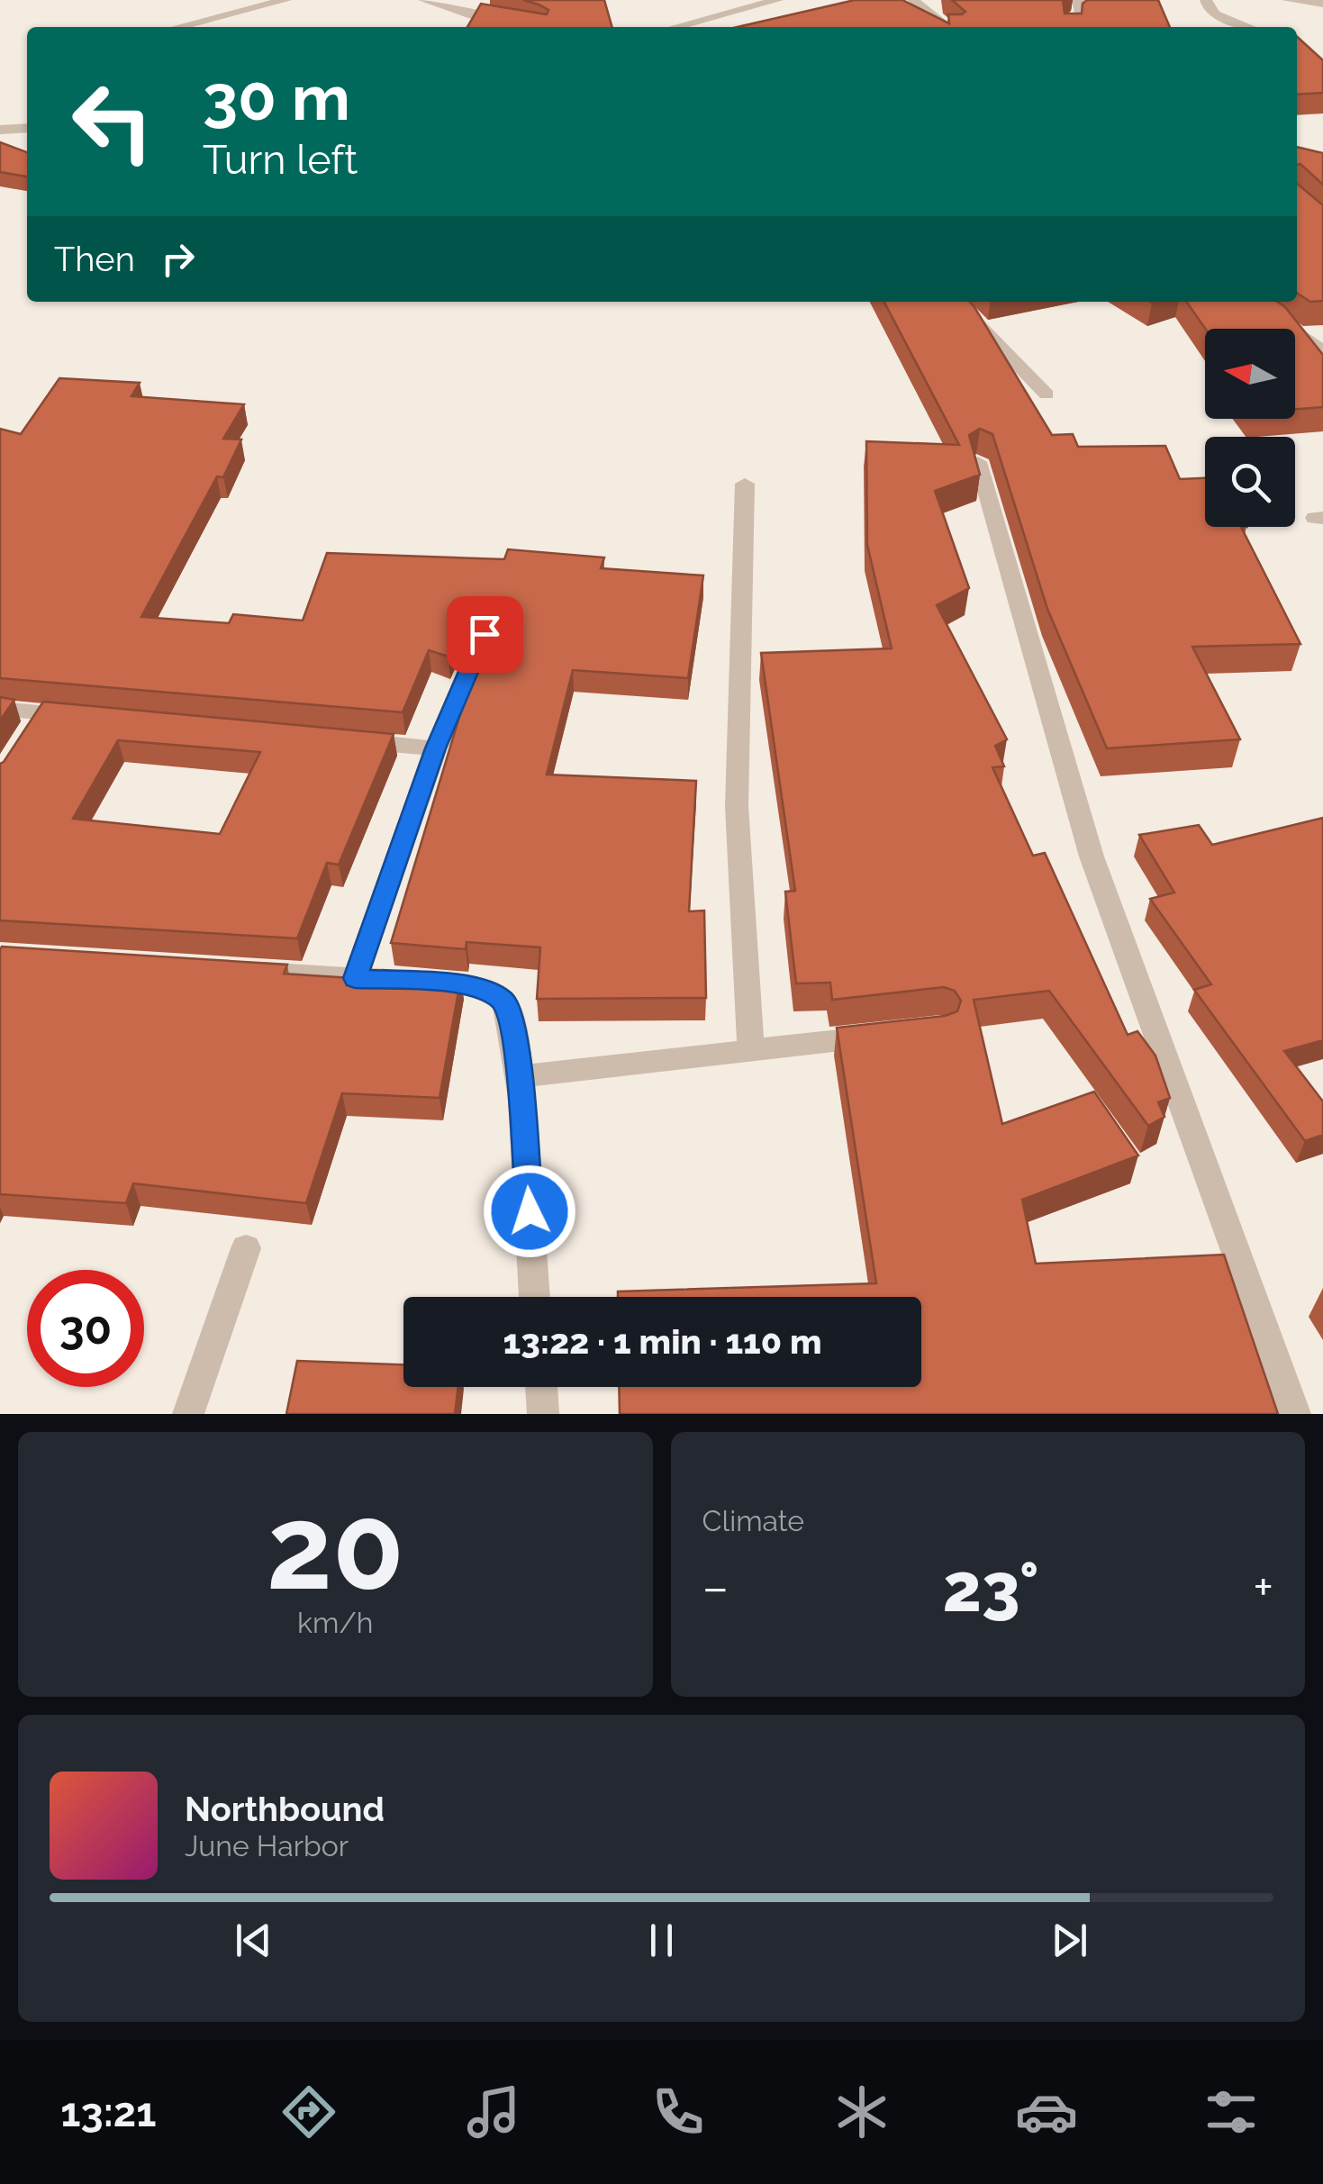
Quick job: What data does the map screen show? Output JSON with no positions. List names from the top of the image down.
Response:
{
  "north": "left",
  "page": {
    "turn": ["30 m", "Turn left"],
    "then": "Then",
    "limit": "30",
    "trip": "13:22 · 1 min · 110 m",
    "tile": [
      ["20", "km/h"],
      "Climate"
    ],
    "heat": ["−", "23°", "+"],
    "song": ["Northbound", "June Harbor"],
    "tabs": "13:21"
  }
}
